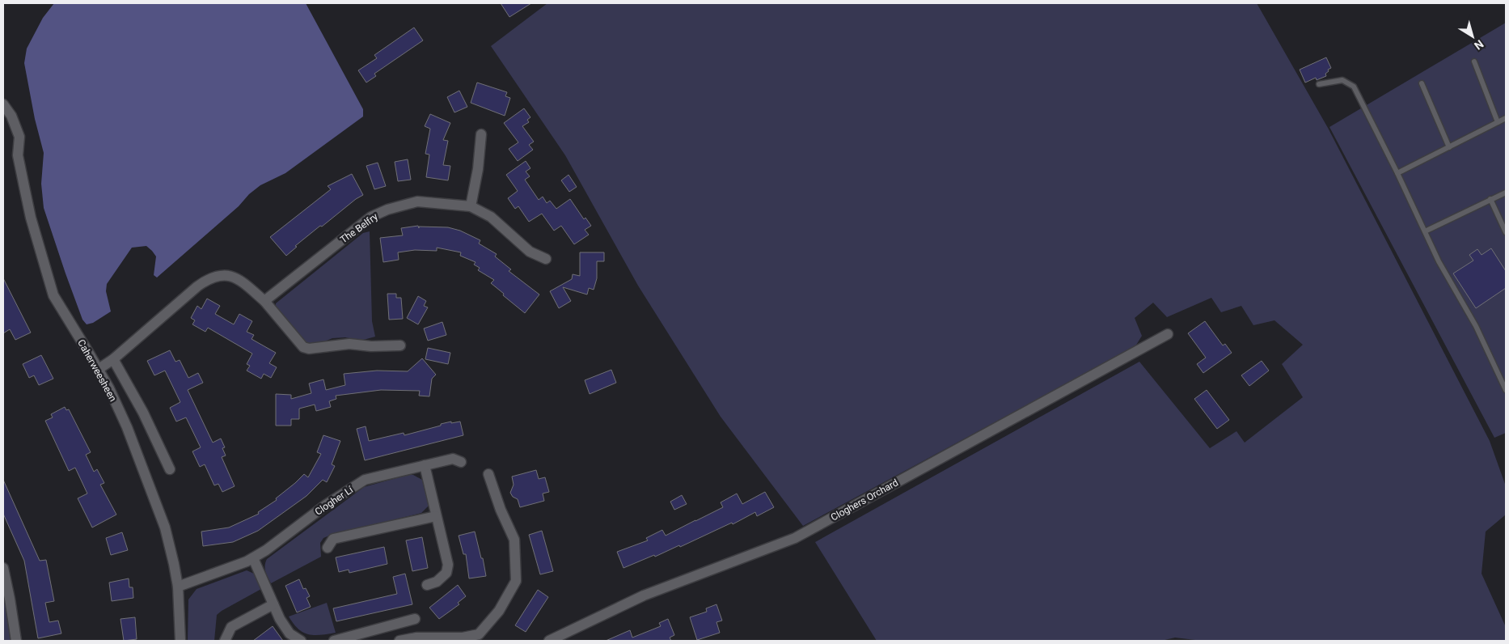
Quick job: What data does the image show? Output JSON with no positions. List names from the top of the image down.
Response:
{
  "streets": {
    "street": [
      "The Belfry",
      "Caherweesheen",
      "Cloghers Orchard",
      "Clogher Lí"
    ]
  },
  "crossings": [
    ["Caherweesheen", "Clogher Lí"]
  ],
  "north": "bottom right"
}
